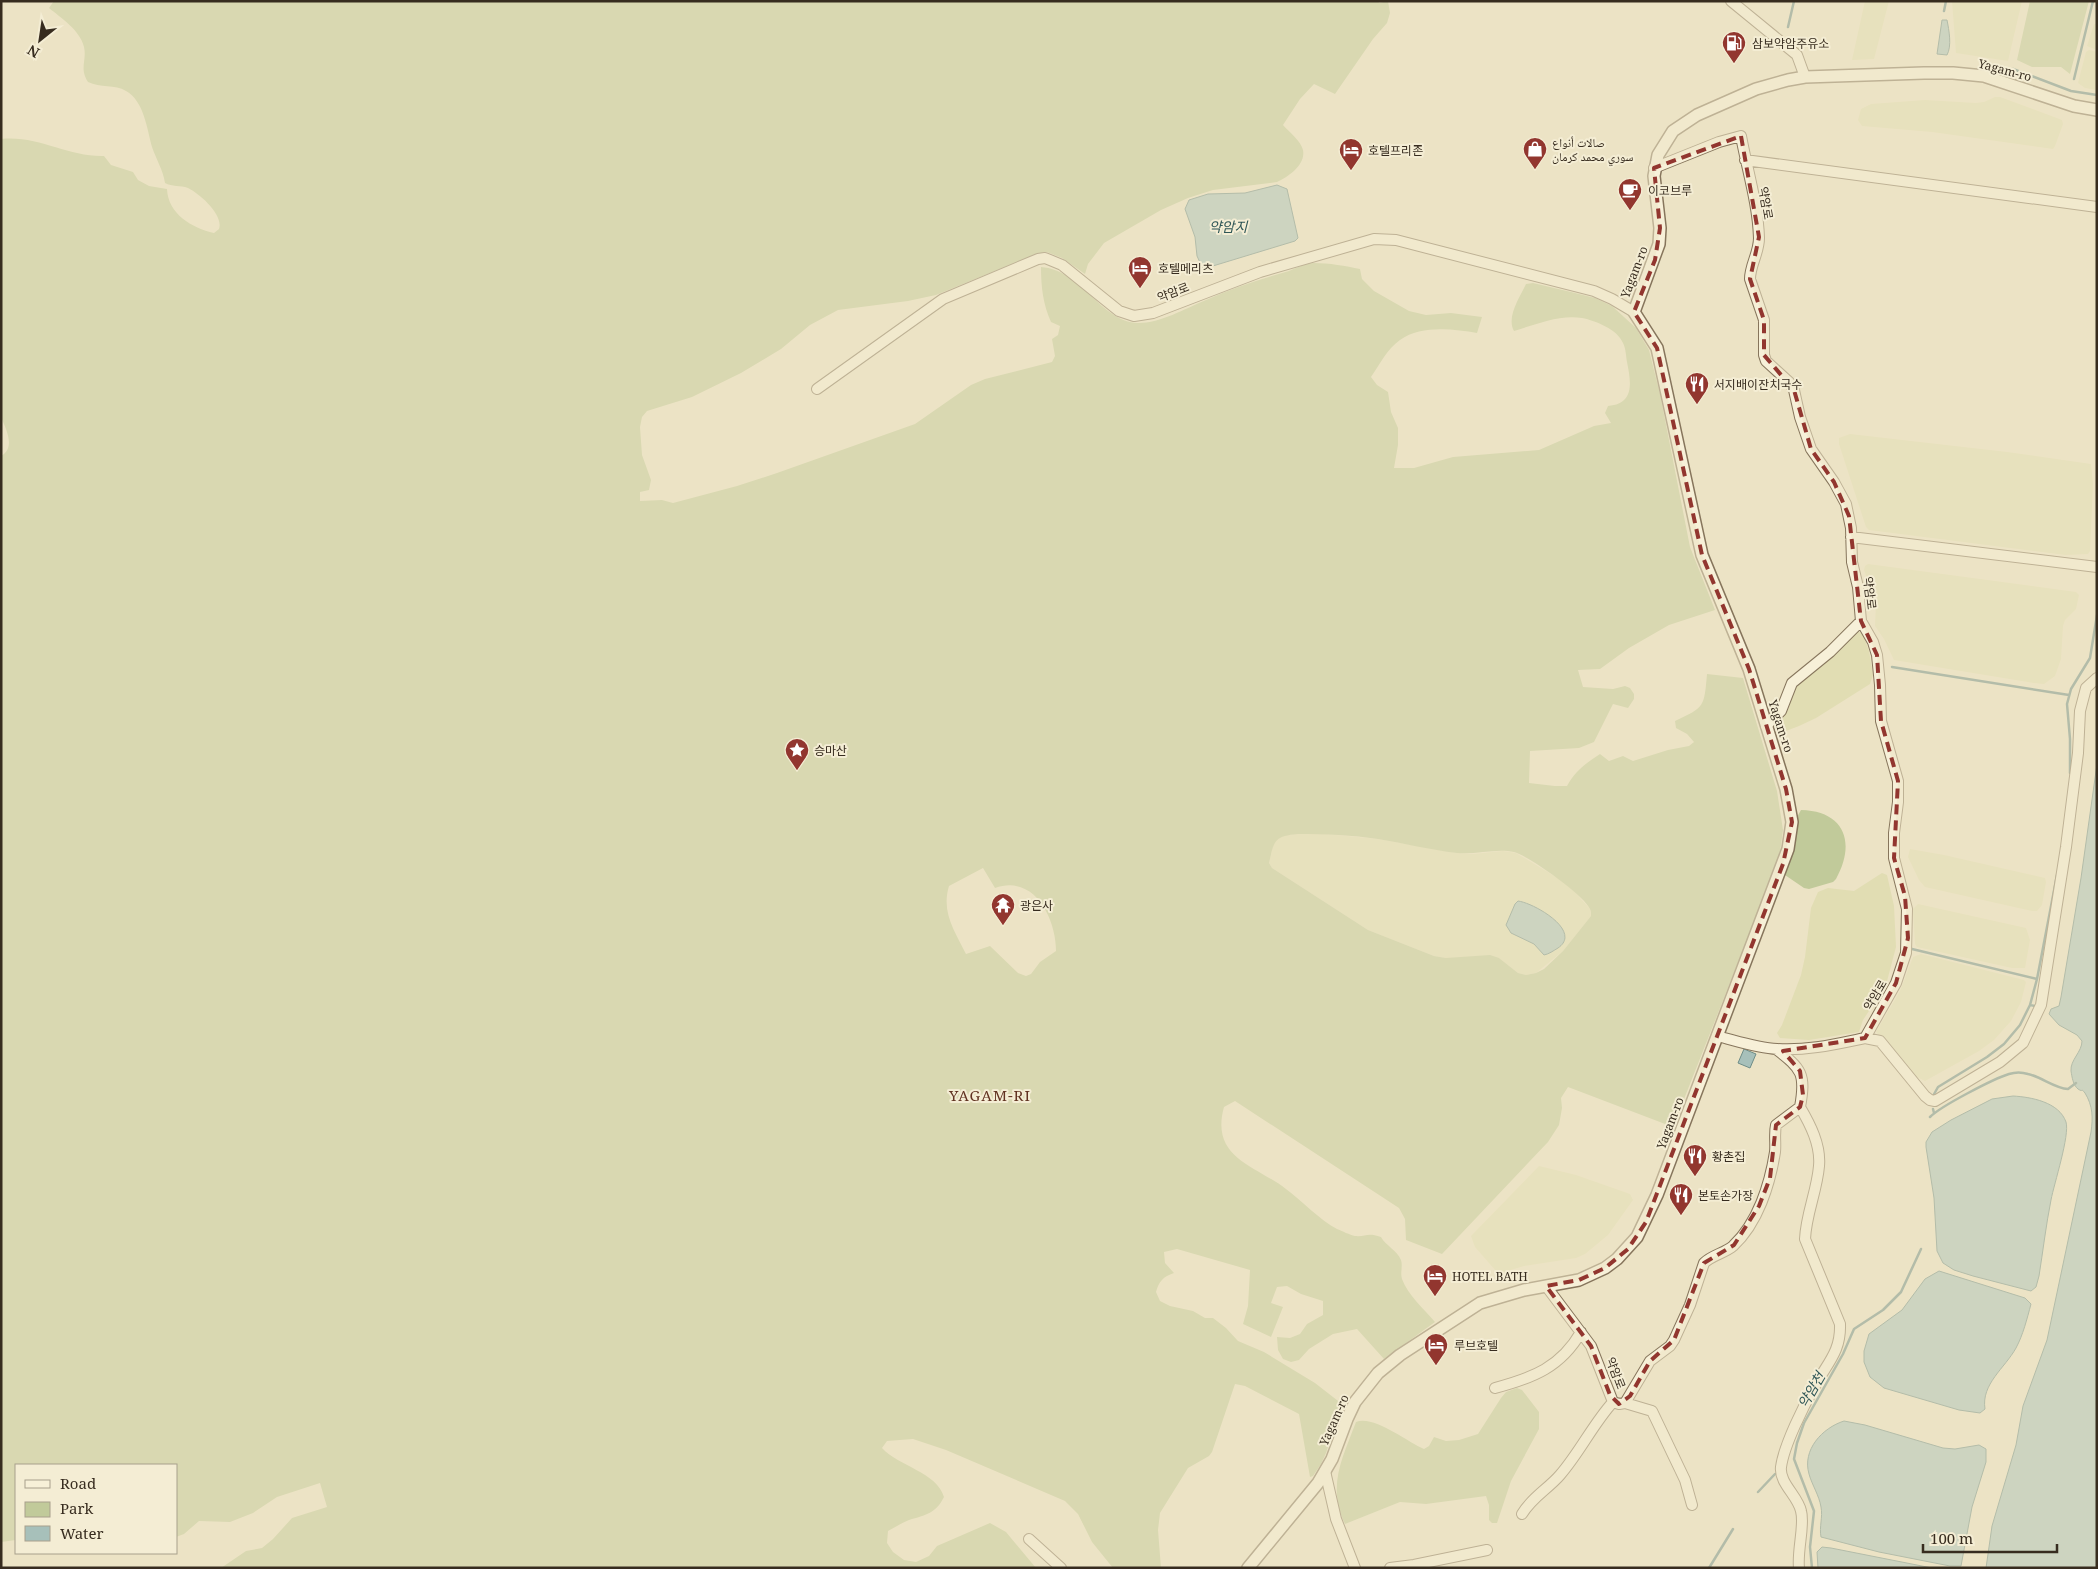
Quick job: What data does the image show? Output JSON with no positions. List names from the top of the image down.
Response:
{
  "streets": {
    "street": ["Yagam-ro", "약암로"]
  },
  "crossings": [
    ["Yagam-ro", "약암로"]
  ],
  "districts": ["YAGAM-RI"],
  "water": ["약암지", "약암천"],
  "places": {
    "fuel station": ["삼보약암주유소"],
    "shop": ["صالات أنواع سوري محمد كرمان"],
    "hotel": [
      "호텔프리존",
      "호텔메리츠",
      "HOTEL BATH",
      "루브호텔"
    ],
    "cafe": ["이코브루"],
    "restaurant": ["서지배이잔치국수", "황촌집", "본토손가장"],
    "place": ["승마산"],
    "temple": ["광은사"]
  },
  "legend": ["Road", "Park", "Water"],
  "scale_bar": "100 m",
  "north": "bottom left"
}
